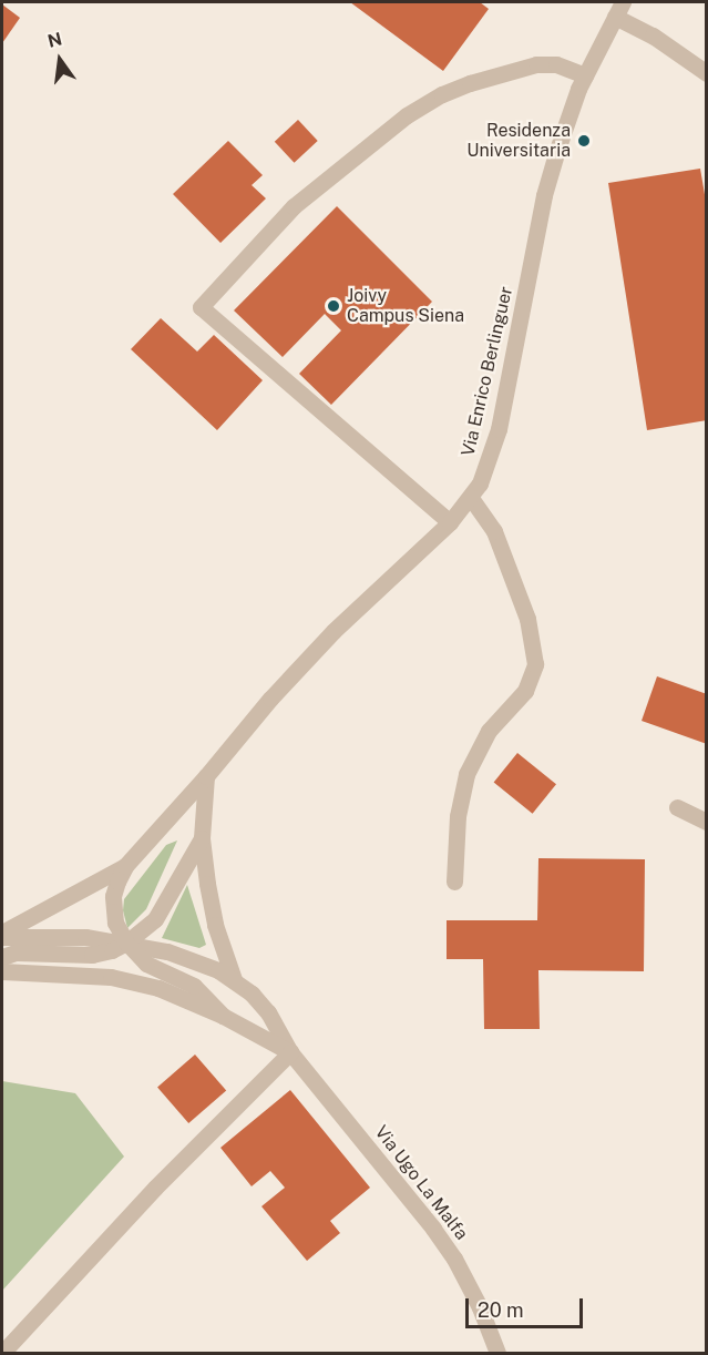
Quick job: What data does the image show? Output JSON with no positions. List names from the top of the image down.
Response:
{
  "streets": {
    "street": ["Via Enrico Berlinguer", "Via Ugo La Malfa"]
  },
  "crossings": [
    ["Via Enrico Berlinguer", "Via Ugo La Malfa"]
  ],
  "places": ["Residenza Universitaria", "Joivy Campus Siena"],
  "scale_bar": "20 m",
  "north": "top"
}
